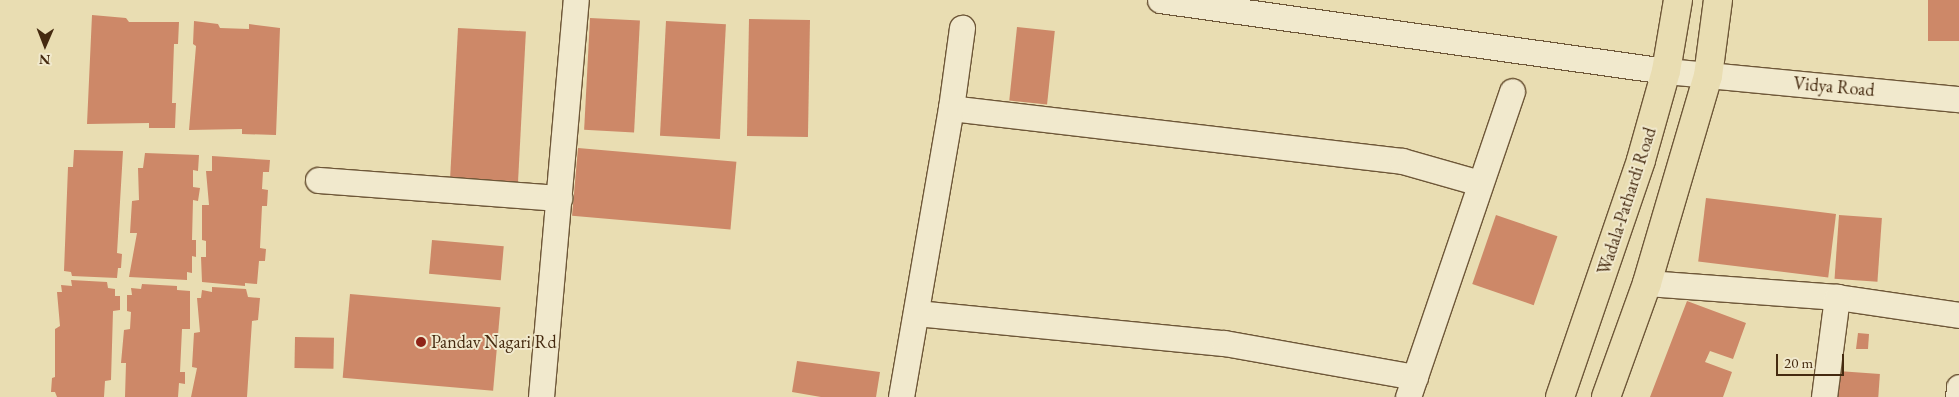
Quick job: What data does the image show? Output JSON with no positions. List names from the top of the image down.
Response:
{
  "streets": {
    "main road": ["Wadala-Pathardi Road"],
    "street": ["Vidya Road"]
  },
  "crossings": [
    ["Vidya Road", "Wadala-Pathardi Road"]
  ],
  "places": ["Pandav Nagari Rd"],
  "scale_bar": "20 m",
  "north": "bottom"
}
